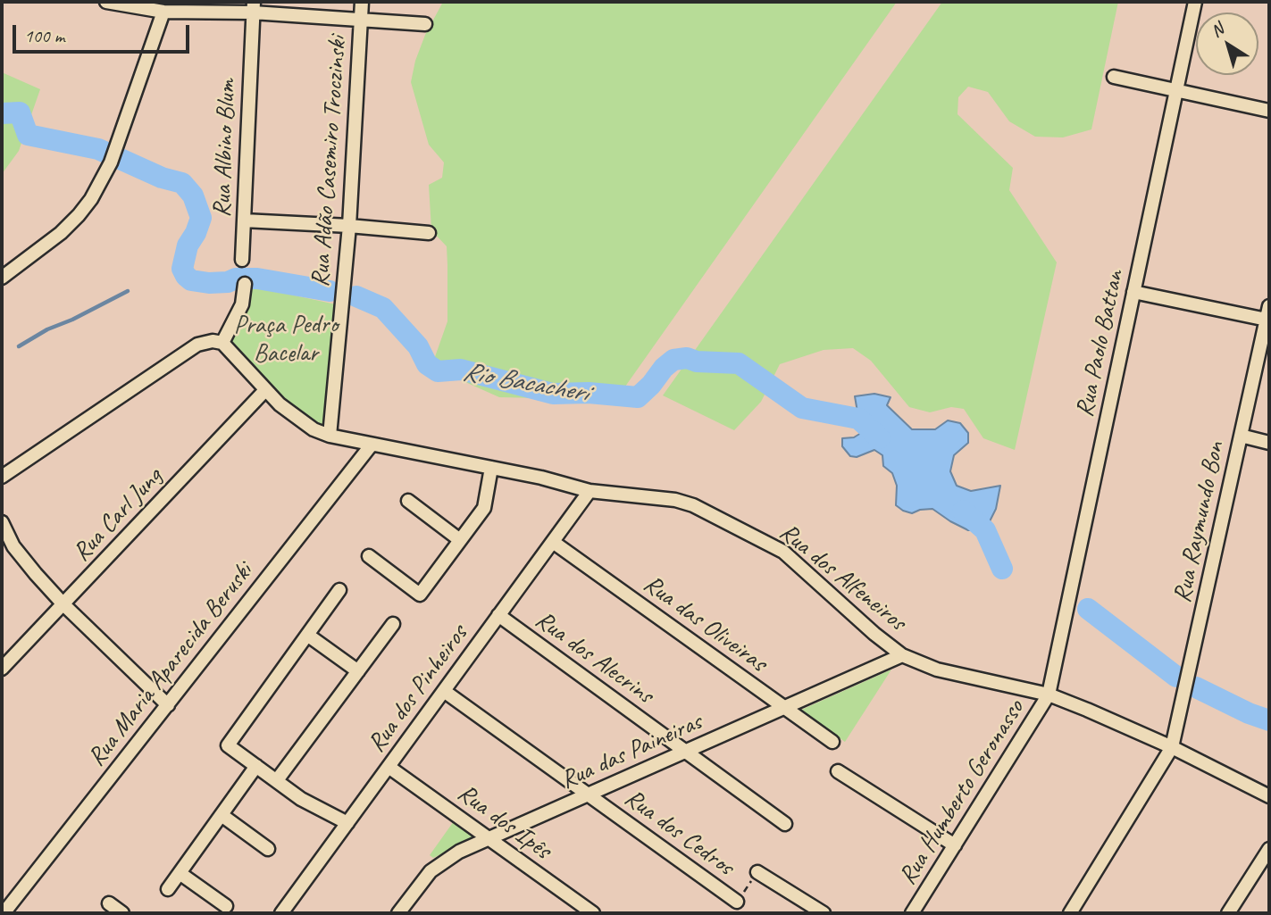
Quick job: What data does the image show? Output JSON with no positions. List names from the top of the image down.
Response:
{
  "streets": {
    "street": [
      "Rua Albino Blum",
      "Rua Adão Casemiro Troczinski",
      "Rua Paolo Battan",
      "Rua Carl Jung",
      "Rua Raymundo Bon",
      "Rua dos Alfeneiros",
      "Rua das Oliveiras",
      "Rua dos Alecrins",
      "Rua Maria Aparecida Beruski",
      "Rua dos Pinheiros",
      "Rua das Paineiras",
      "Rua Humberto Geronasso",
      "Rua dos Ipês",
      "Rua dos Cedros"
    ]
  },
  "crossings": [
    ["Rua Adão Casemiro Troczinski", "Rua dos Alfeneiros"],
    ["Rua Paolo Battan", "Rua dos Alfeneiros"],
    ["Rua Paolo Battan", "Rua Humberto Geronasso"],
    ["Rua Carl Jung", "Rua dos Alfeneiros"],
    ["Rua Raymundo Bon", "Rua dos Alfeneiros"],
    ["Rua dos Alfeneiros", "Rua Maria Aparecida Beruski"],
    ["Rua dos Alfeneiros", "Rua dos Pinheiros"],
    ["Rua dos Alfeneiros", "Rua das Paineiras"],
    ["Rua dos Alfeneiros", "Rua Humberto Geronasso"],
    ["Rua das Oliveiras", "Rua dos Pinheiros"],
    ["Rua das Oliveiras", "Rua das Paineiras"],
    ["Rua dos Alecrins", "Rua dos Pinheiros"],
    ["Rua dos Alecrins", "Rua das Paineiras"],
    ["Rua dos Pinheiros", "Rua dos Ipês"],
    ["Rua dos Pinheiros", "Rua dos Cedros"],
    ["Rua das Paineiras", "Rua dos Ipês"],
    ["Rua das Paineiras", "Rua dos Cedros"]
  ],
  "water": ["Rio Bacacheri"],
  "parks": ["Praça Pedro Bacelar"],
  "scale_bar": "100 m",
  "north": "top left"
}
